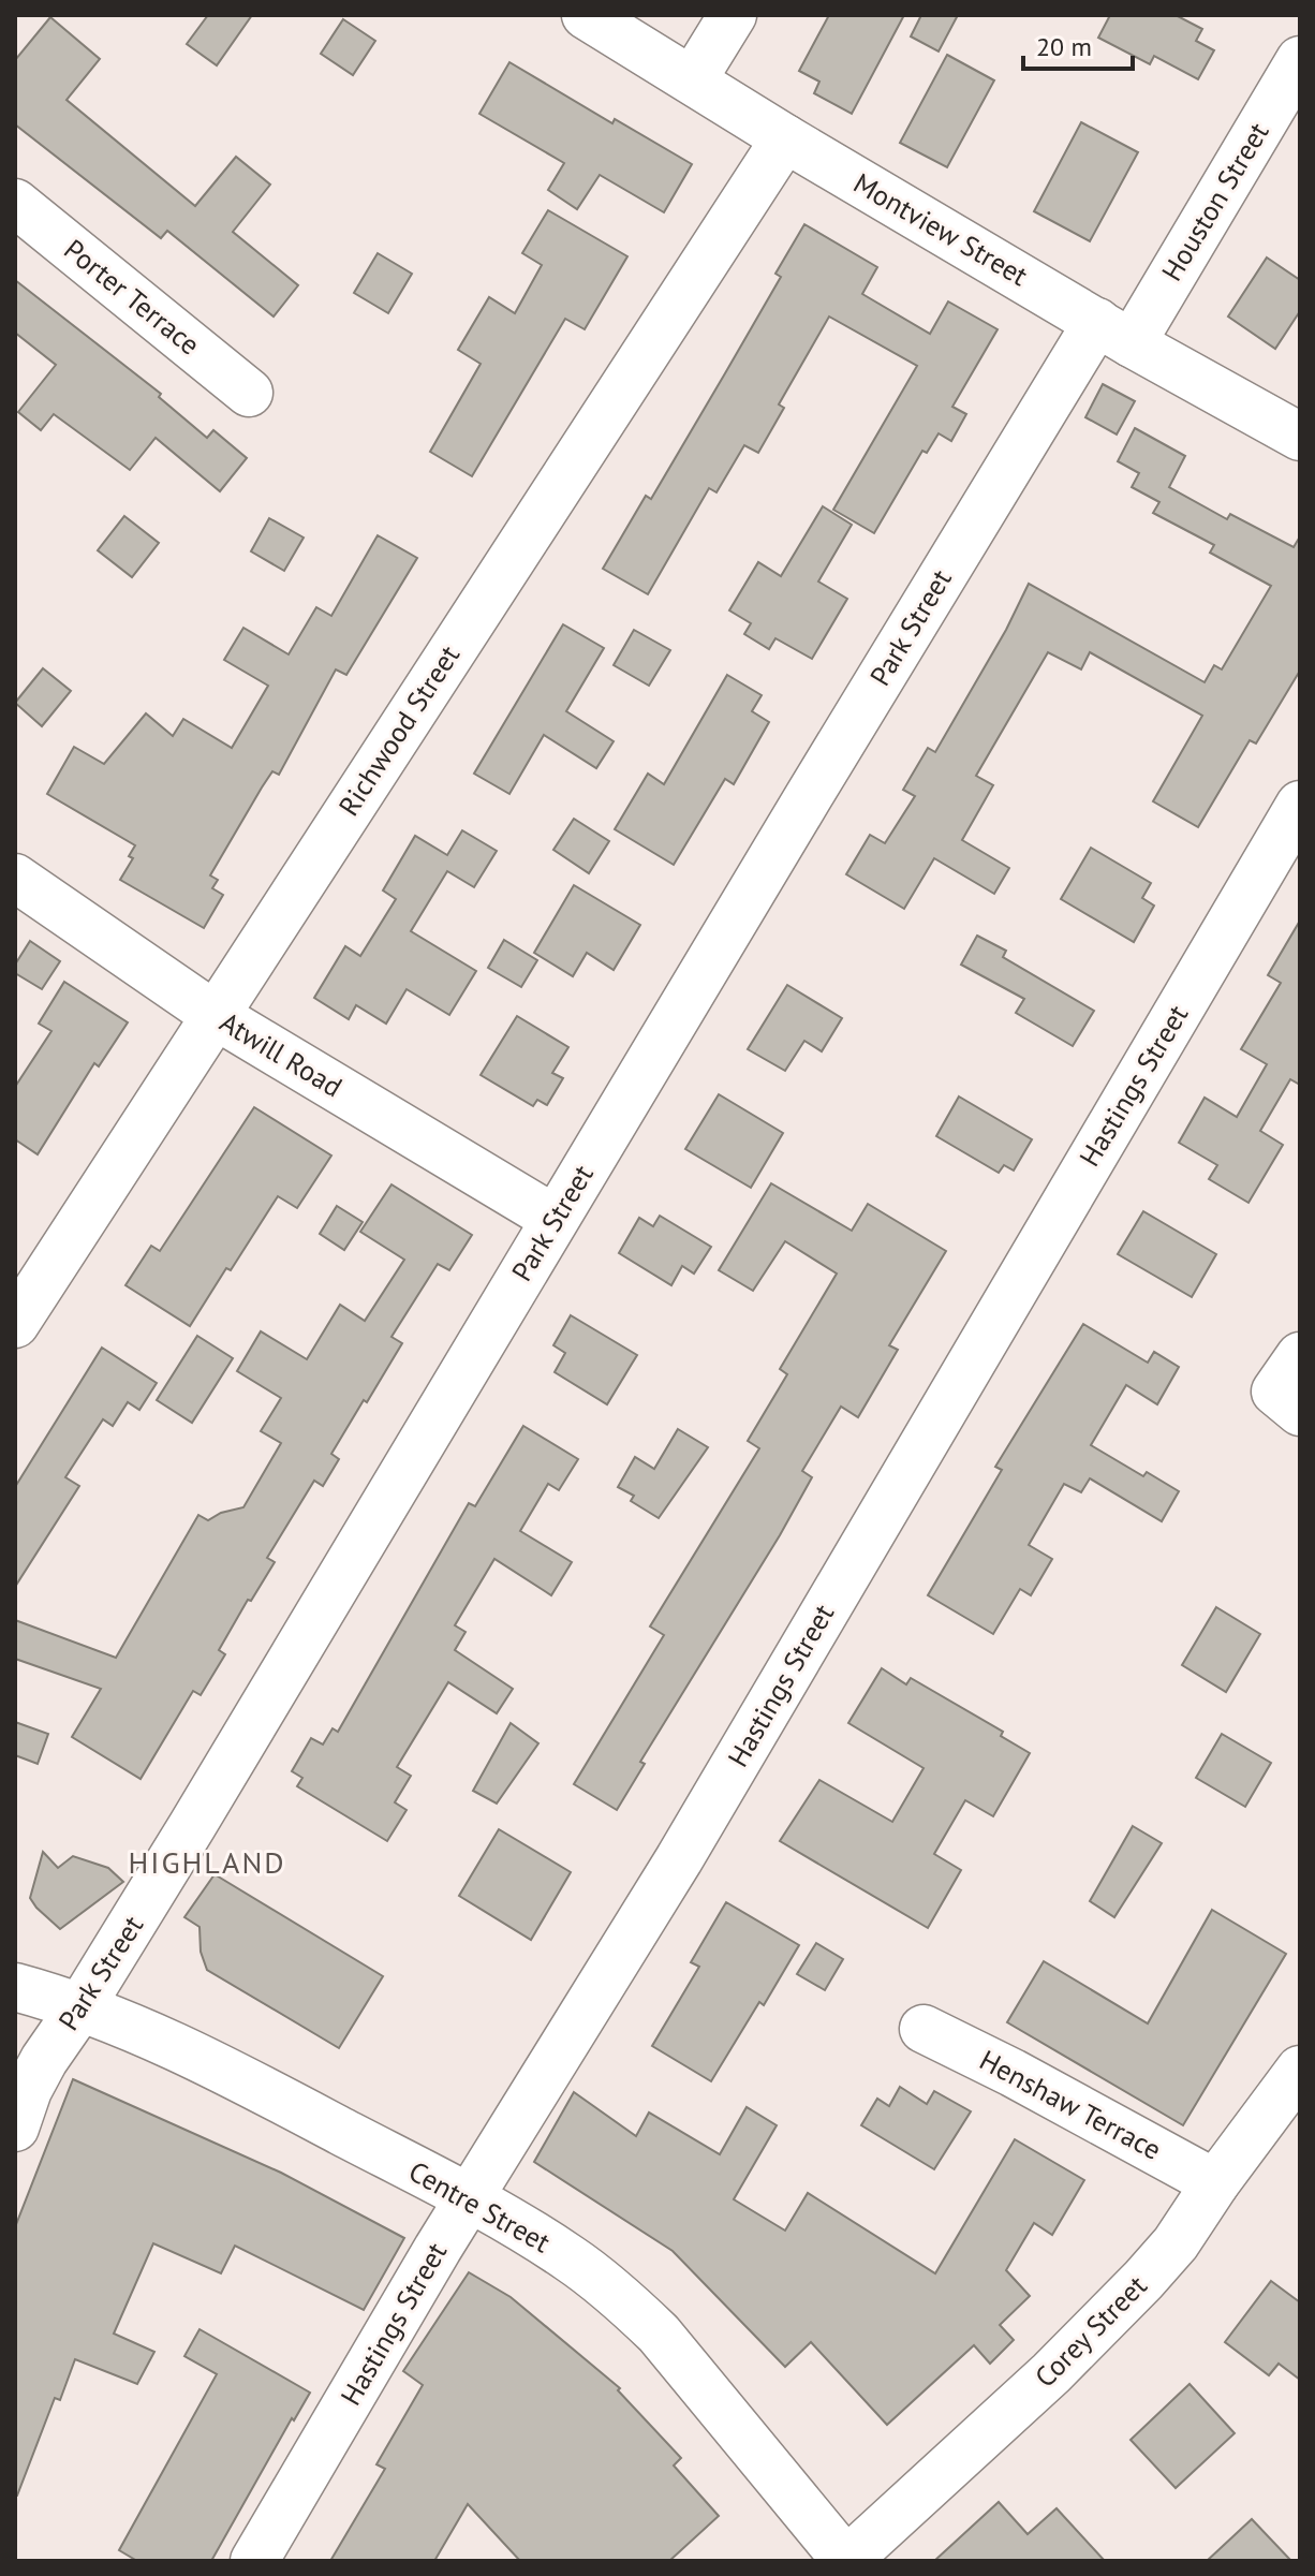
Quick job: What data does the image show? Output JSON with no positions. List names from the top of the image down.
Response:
{
  "streets": {
    "street": [
      "Houston Street",
      "Montview Street",
      "Porter Terrace",
      "Park Street",
      "Richwood Street",
      "Atwill Road",
      "Hastings Street",
      "Henshaw Terrace",
      "Centre Street",
      "Corey Street"
    ]
  },
  "crossings": [
    ["Houston Street", "Montview Street"],
    ["Houston Street", "Park Street"],
    ["Montview Street", "Park Street"],
    ["Montview Street", "Richwood Street"],
    ["Park Street", "Atwill Road"],
    ["Park Street", "Centre Street"],
    ["Richwood Street", "Atwill Road"],
    ["Hastings Street", "Centre Street"],
    ["Henshaw Terrace", "Corey Street"],
    ["Centre Street", "Corey Street"]
  ],
  "districts": ["HIGHLAND"],
  "scale_bar": "20 m"
}
